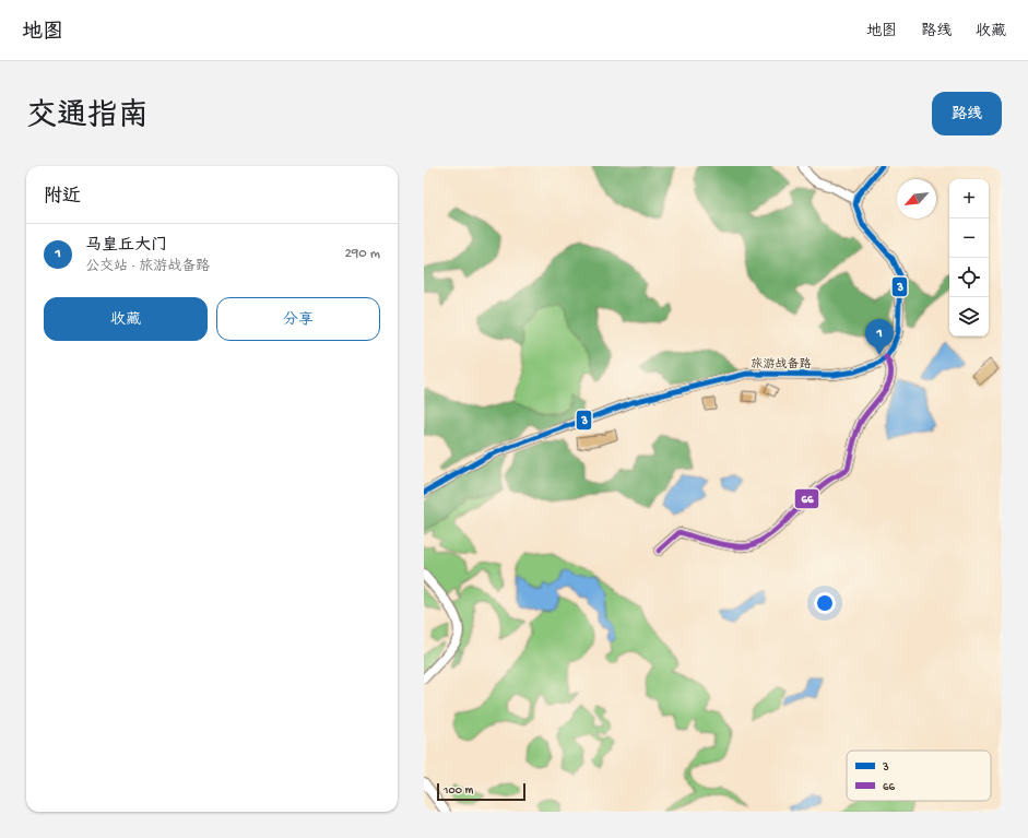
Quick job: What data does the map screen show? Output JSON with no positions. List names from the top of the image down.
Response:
{
  "streets": {
    "street": ["旅游战备路"]
  },
  "lines": ["transit line 3", "transit line 66"],
  "legend": ["3", "66"],
  "scale_bar": "100 m",
  "north": "bottom left",
  "page": {
    "header": "地图",
    "nav": ["地图", "路线", "收藏"],
    "title": "交通指南",
    "buttons": [
      "路线",
      ["收藏", "分享"]
    ],
    "heading": "附近",
    "map_buttons": ["+", "−"],
    "list": [
      {
        "mark": "1",
        "name": "马皇丘大门",
        "note": "公交站 · 旅游战备路",
        "value": "290 m"
      }
    ],
    "pins": "1",
    "scale": "100 m"
  }
}
